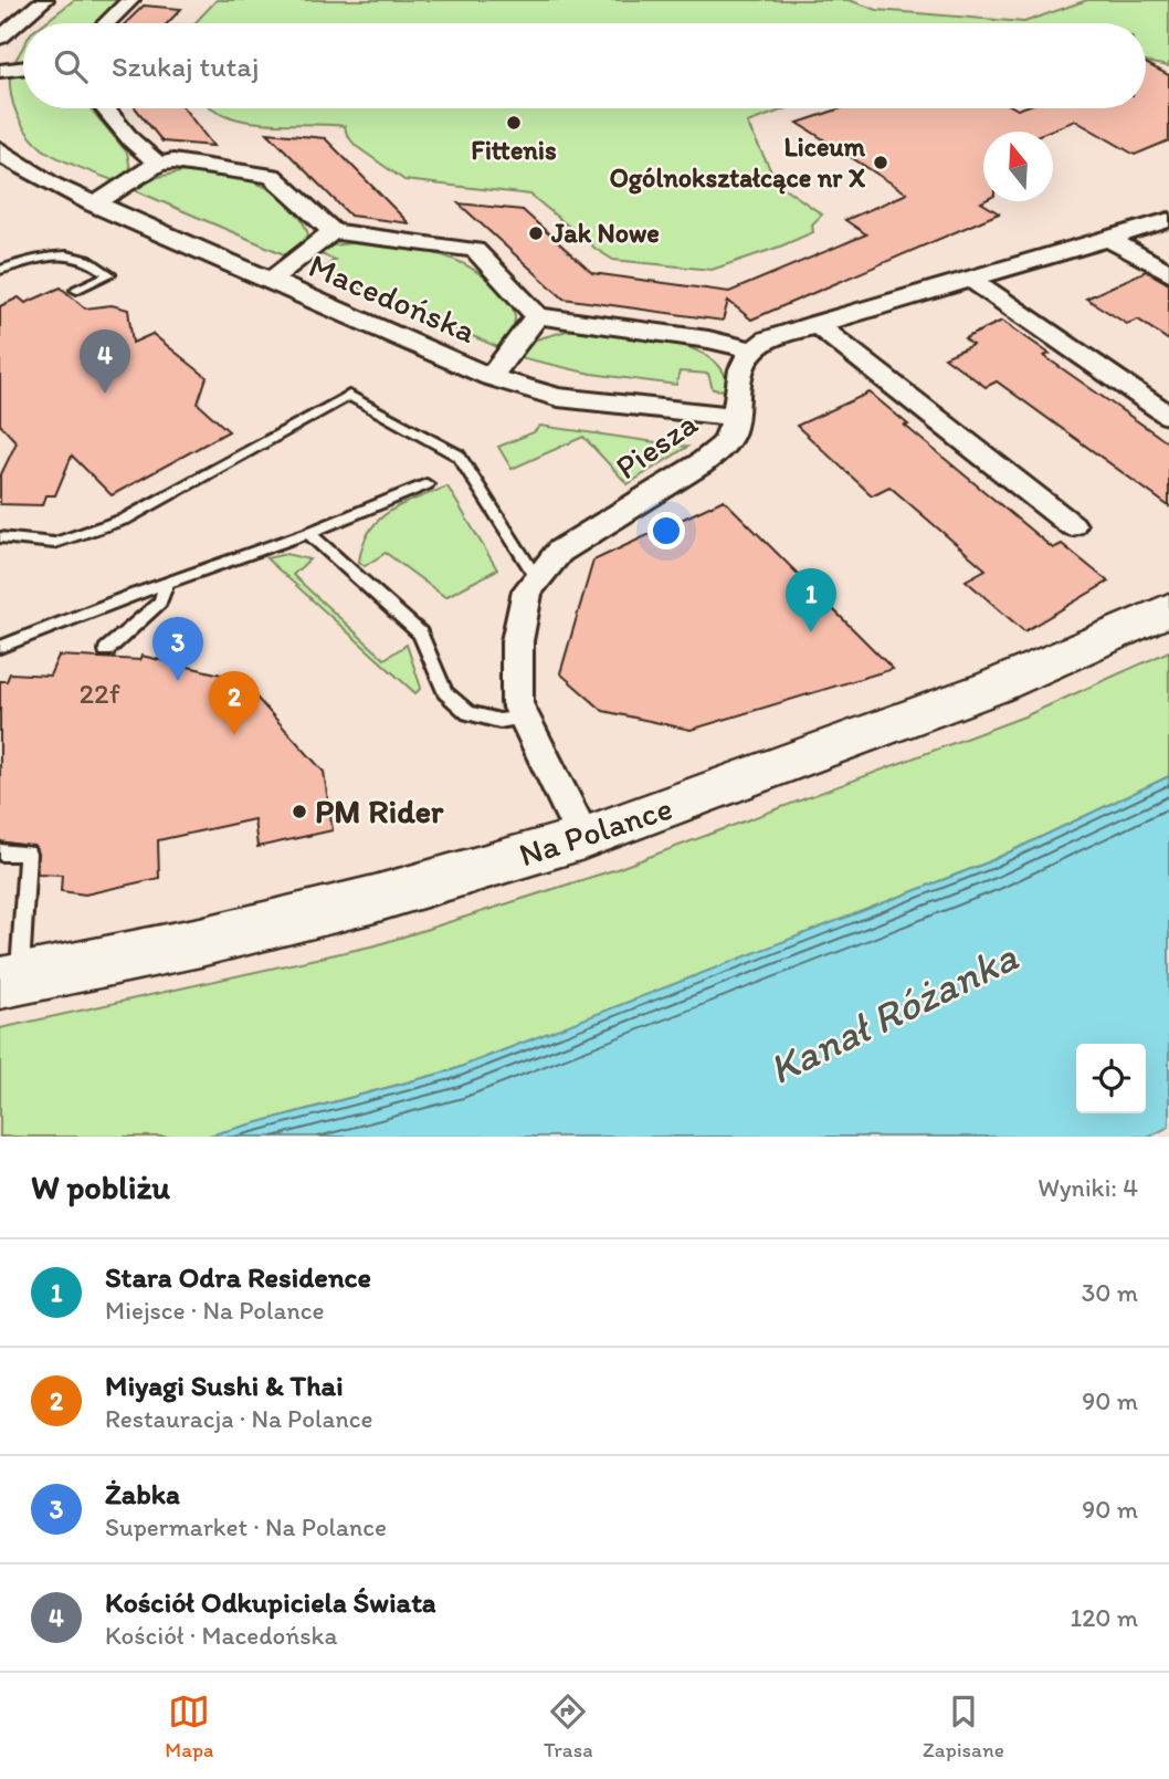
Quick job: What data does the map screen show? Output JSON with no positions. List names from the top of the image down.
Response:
{
  "streets": {
    "street": ["Macedońska", "Piesza", "Na Polance"]
  },
  "crossings": [
    ["Macedońska", "Piesza"],
    ["Piesza", "Na Polance"]
  ],
  "water": ["Kanał Różanka"],
  "places": [
    "Fittenis",
    "Liceum Ogólnokształcące nr X",
    "Jak Nowe",
    "PM Rider"
  ],
  "house_numbers": ["22f"],
  "north": "top",
  "page": {
    "search": "Szukaj tutaj",
    "pins": [
      "4",
      "1",
      "3",
      "2"
    ],
    "heading": ["W pobliżu", "Wyniki: 4"],
    "list": [
      {
        "mark": "1",
        "name": "Stara Odra Residence",
        "note": "Miejsce · Na Polance",
        "value": "30 m"
      },
      {
        "mark": "2",
        "name": "Miyagi Sushi & Thai",
        "note": "Restauracja · Na Polance",
        "value": "90 m"
      },
      {
        "mark": "3",
        "name": "Żabka",
        "note": "Supermarket · Na Polance",
        "value": "90 m"
      },
      {
        "mark": "4",
        "name": "Kościół Odkupiciela Świata",
        "note": "Kościół · Macedońska",
        "value": "120 m"
      }
    ],
    "nav": ["Mapa", "Trasa", "Zapisane"]
  }
}
